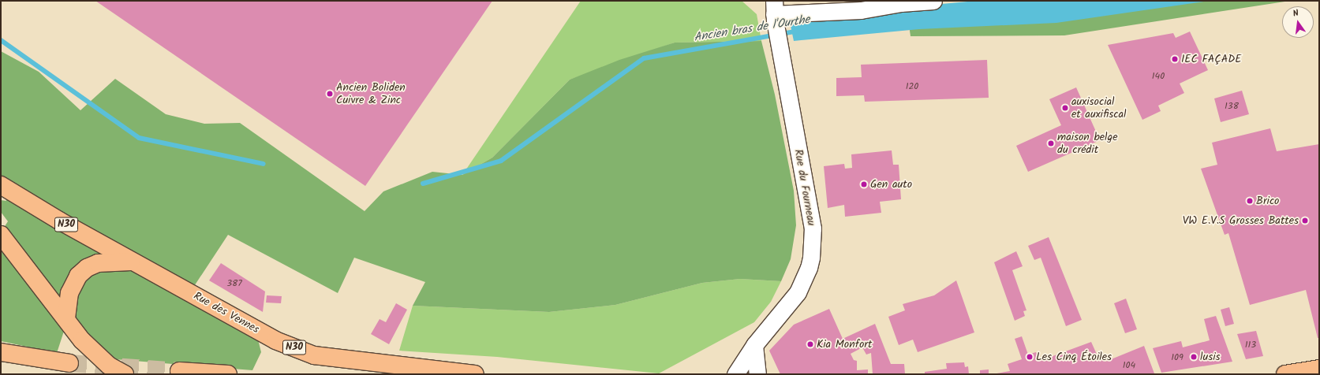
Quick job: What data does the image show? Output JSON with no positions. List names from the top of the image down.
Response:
{
  "streets": {
    "main road": ["N30", "Rue des Vennes"],
    "street": ["Rue du Fourneau"]
  },
  "water": ["Ancien bras de l'Ourthe"],
  "places": [
    "IEC FAÇADE",
    "Ancien Boliden Cuivre & Zinc",
    "auxisocial et auxifiscal",
    "maison belge du crédit",
    "Gen auto",
    "Brico",
    "VW E.V.S Grosses Battes",
    "Kia Monfort",
    "Les Cinq Étoiles",
    "lusis"
  ],
  "house_numbers": [
    "140",
    "120",
    "138",
    "387",
    "113",
    "109",
    "104"
  ],
  "north": "top"
}
